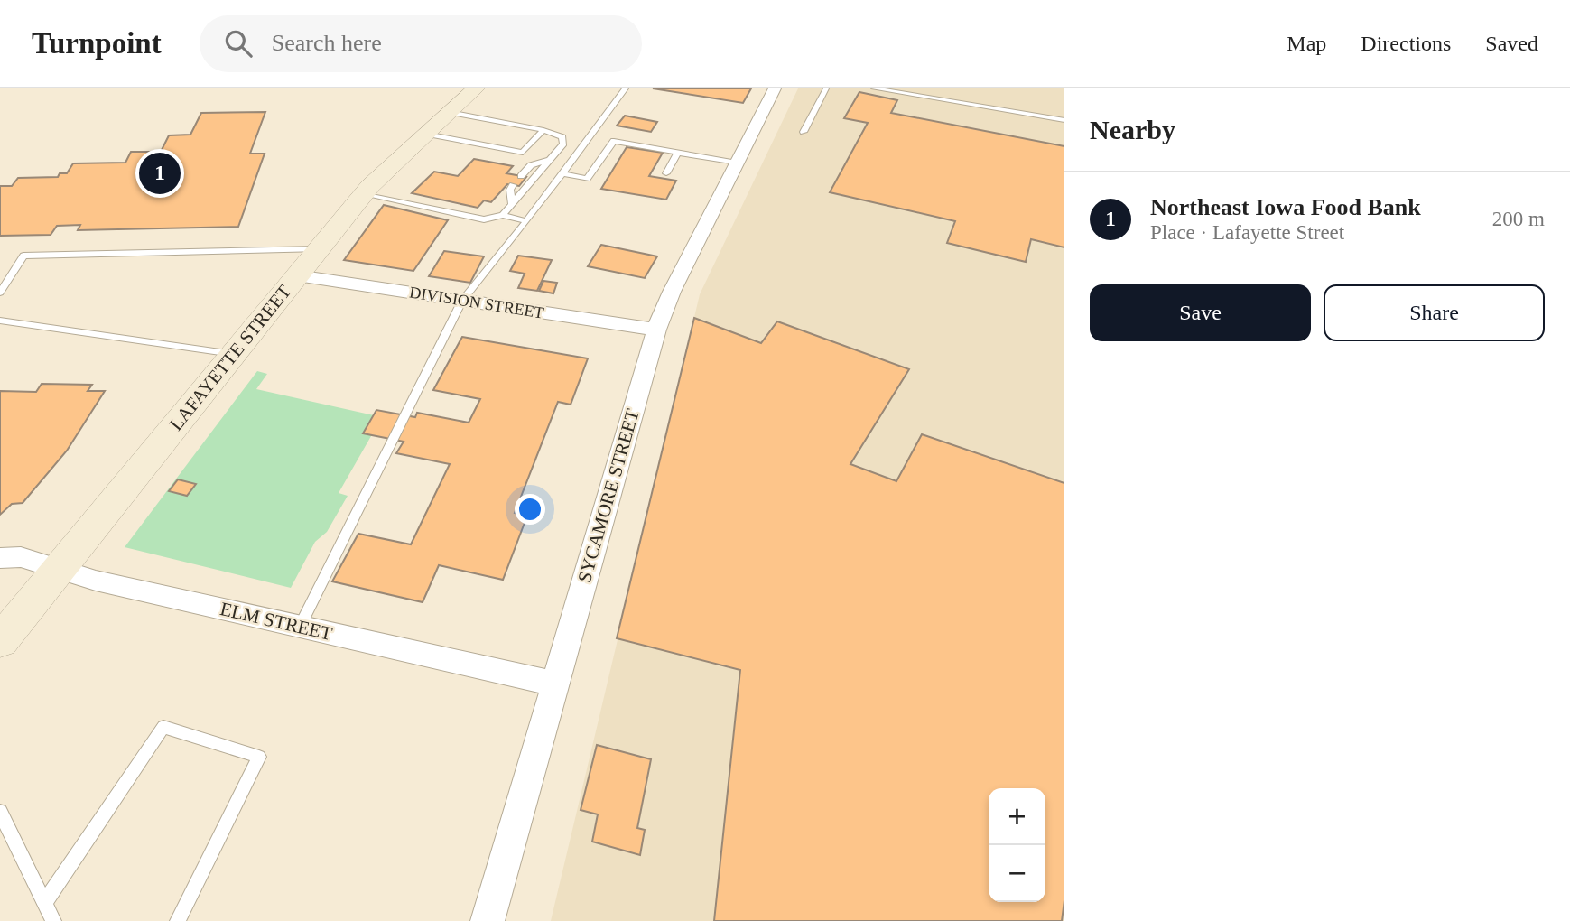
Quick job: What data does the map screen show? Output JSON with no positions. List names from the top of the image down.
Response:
{
  "streets": {
    "street": [
      "DIVISION STREET",
      "LAFAYETTE STREET",
      "SYCAMORE STREET",
      "ELM STREET"
    ]
  },
  "crossings": [
    ["DIVISION STREET", "LAFAYETTE STREET"],
    ["DIVISION STREET", "SYCAMORE STREET"],
    ["LAFAYETTE STREET", "ELM STREET"],
    ["SYCAMORE STREET", "ELM STREET"]
  ],
  "page": {
    "header": "Turnpoint",
    "search": "Search here",
    "nav": ["Map", "Directions", "Saved"],
    "heading": "Nearby",
    "pins": "1",
    "list": [
      {
        "mark": "1",
        "name": "Northeast Iowa Food Bank",
        "note": "Place · Lafayette Street",
        "value": "200 m"
      }
    ],
    "buttons": ["Save", "Share"],
    "map_buttons": ["+", "−"]
  }
}
